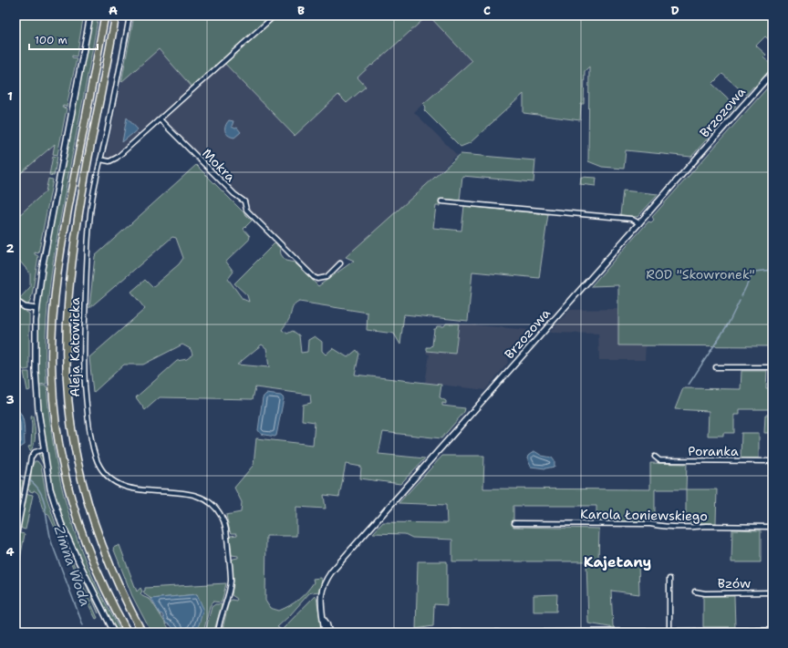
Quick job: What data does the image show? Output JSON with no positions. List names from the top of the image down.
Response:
{
  "streets": {
    "street": [
      "Brzozowa",
      "Mokra",
      "Aleja Katowicka",
      "Poranka",
      "Karola Łoniewskiego",
      "Bzów"
    ]
  },
  "districts": ["Kajetany"],
  "water": ["Zimna Woda"],
  "parks": ["ROD \"Skowronek\""],
  "scale_bar": "100 m",
  "grid": {
    "columns": [
      "A",
      "B",
      "C",
      "D"
    ],
    "rows": [
      "1",
      "2",
      "3",
      "4"
    ]
  }
}
